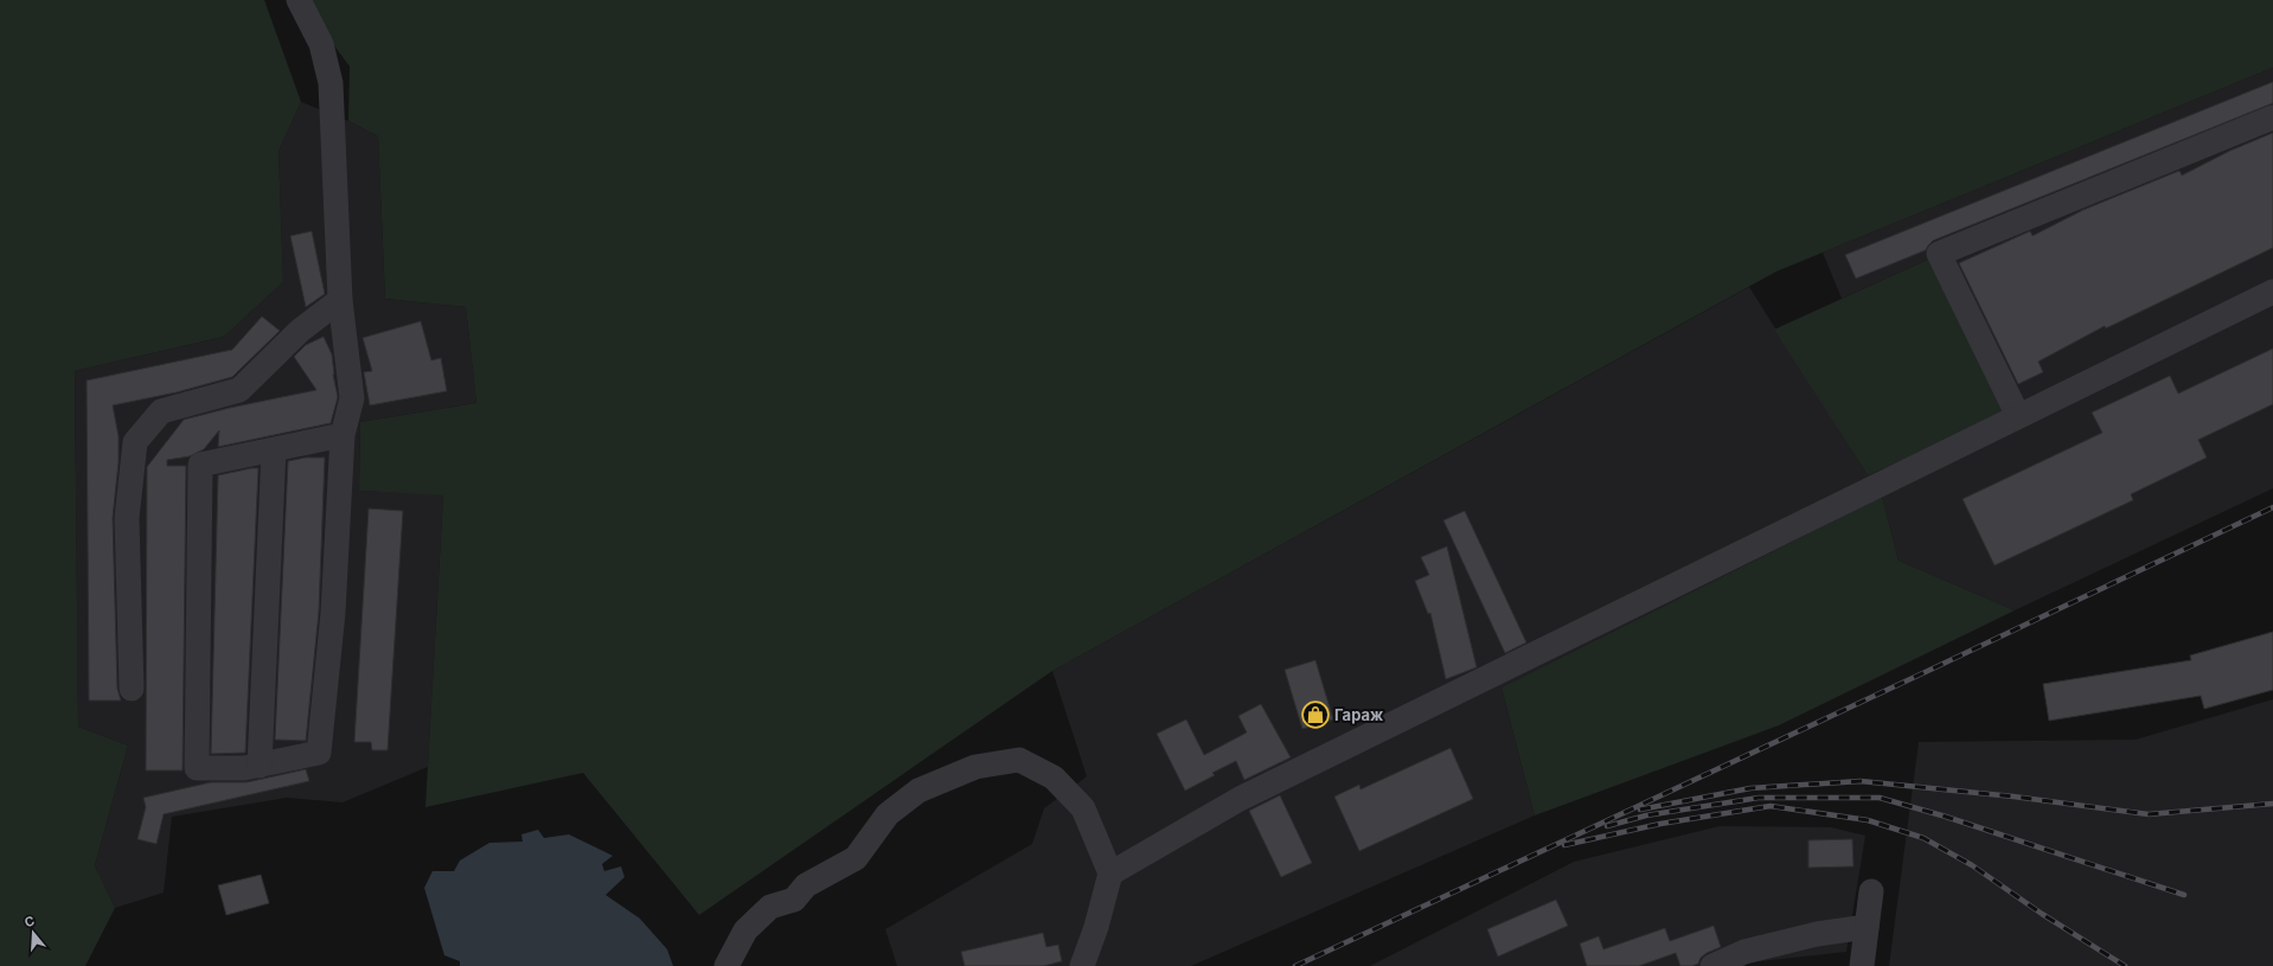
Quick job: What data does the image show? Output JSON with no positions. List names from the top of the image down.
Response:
{
  "places": {
    "shop": ["Гараж"]
  },
  "north": "top"
}
